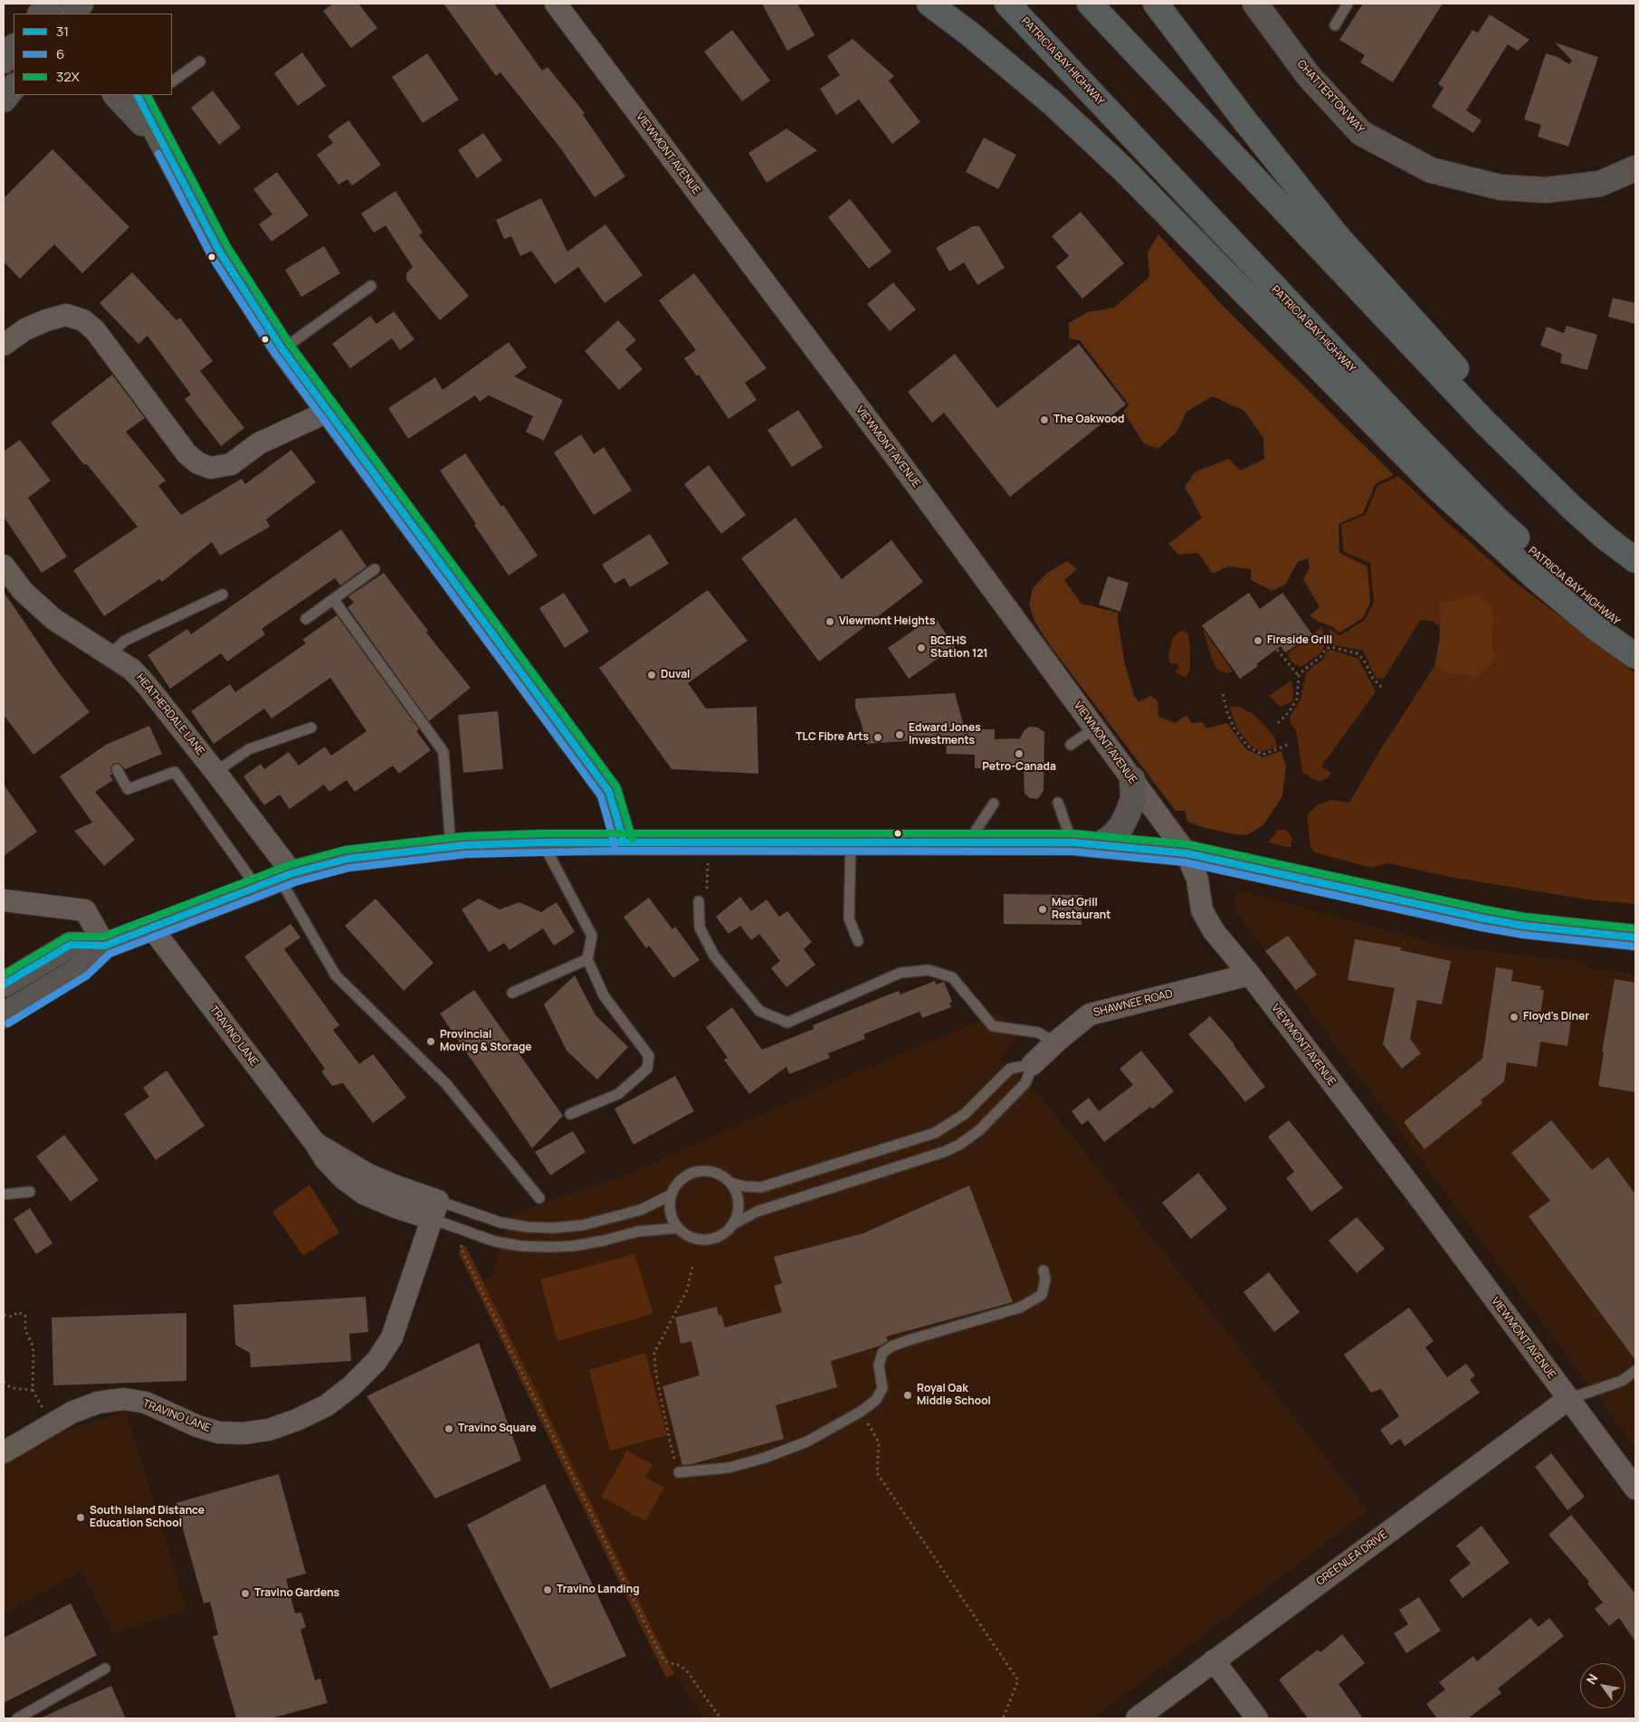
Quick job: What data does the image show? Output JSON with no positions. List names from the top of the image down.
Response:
{
  "streets": {
    "highway": ["PATRICIA BAY HIGHWAY"],
    "main road": ["CHATTERTON WAY"],
    "street": [
      "VIEWMONT AVENUE",
      "HEATHERDALE LANE",
      "SHAWNEE ROAD",
      "TRAVINO LANE",
      "GREENLEA DRIVE"
    ]
  },
  "crossings": [
    ["VIEWMONT AVENUE", "SHAWNEE ROAD"],
    ["VIEWMONT AVENUE", "GREENLEA DRIVE"]
  ],
  "places": [
    "The Oakwood",
    "Viewmont Heights",
    "Fireside Grill",
    "BCEHS Station 121",
    "Duval",
    "Edward Jones Investments",
    "TLC Fibre Arts",
    "Petro-Canada",
    "Med Grill Restaurant",
    "Floyd's Diner",
    "Provincial Moving & Storage",
    "Royal Oak Middle School",
    "Travino Square",
    "South Island Distance Education School",
    "Travino Landing",
    "Travino Gardens"
  ],
  "lines": ["transit line 31", "transit line 32X", "transit line 6"],
  "legend": ["31", "6", "32X"],
  "north": "top left"
}
